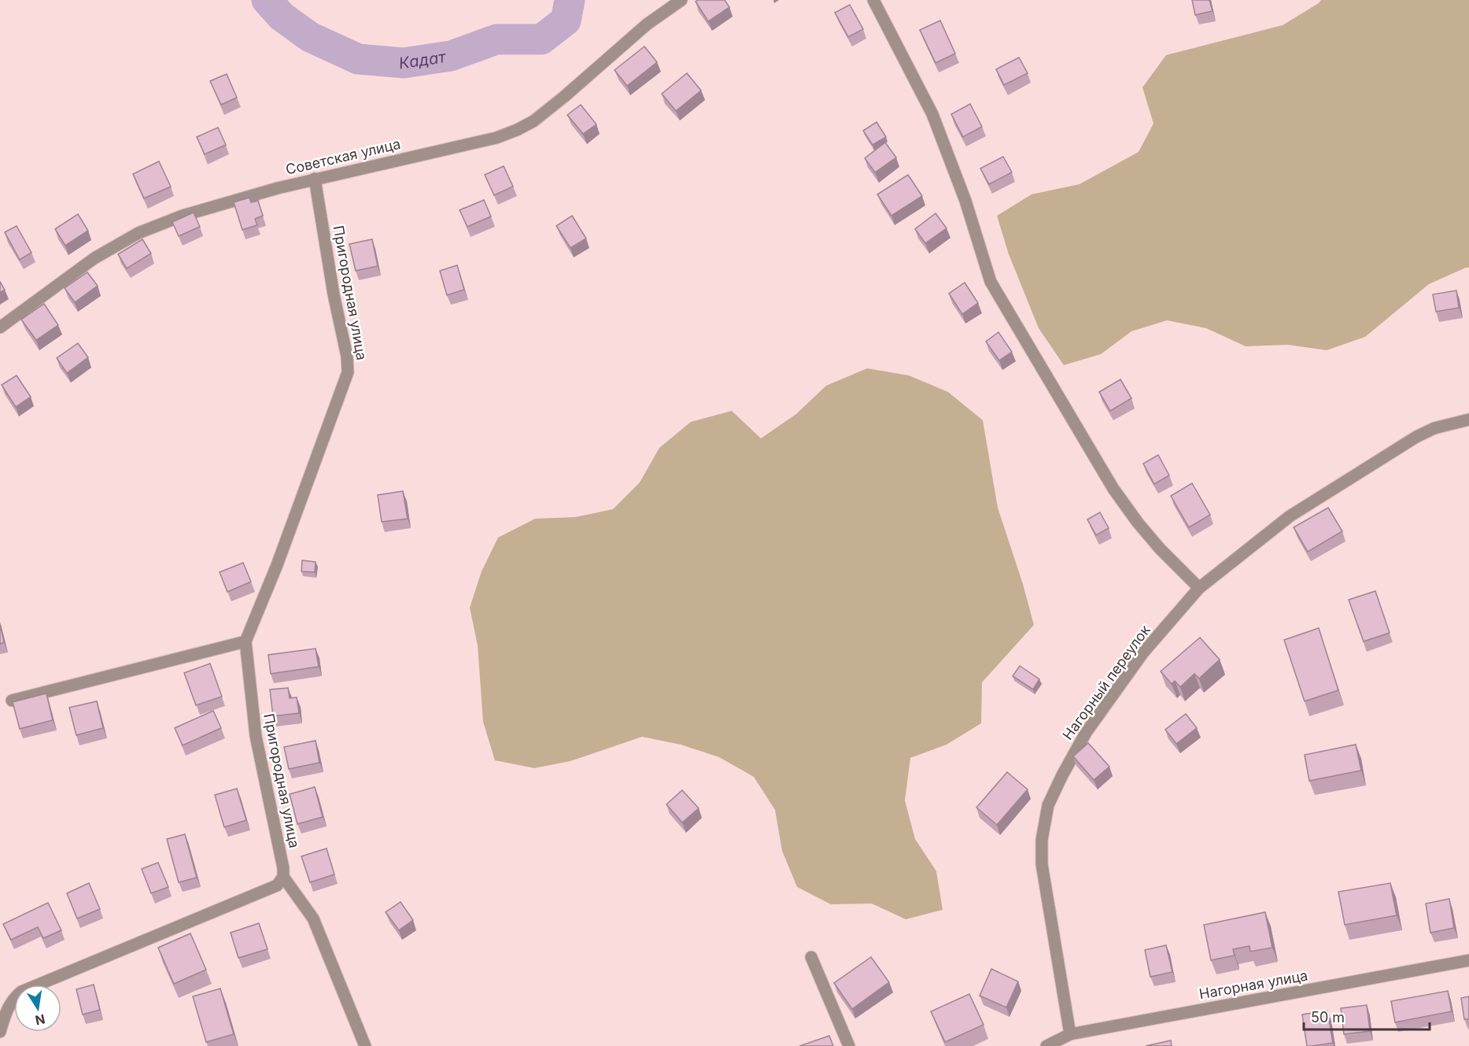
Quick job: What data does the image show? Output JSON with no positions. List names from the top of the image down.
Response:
{
  "streets": {
    "street": [
      "Советская улица",
      "Пригородная улица",
      "Нагорный переулок",
      "Нагорная улица"
    ]
  },
  "crossings": [
    ["Советская улица", "Пригородная улица"],
    ["Нагорный переулок", "Нагорная улица"]
  ],
  "water": ["Кадат"],
  "scale_bar": "50 m",
  "north": "bottom"
}
